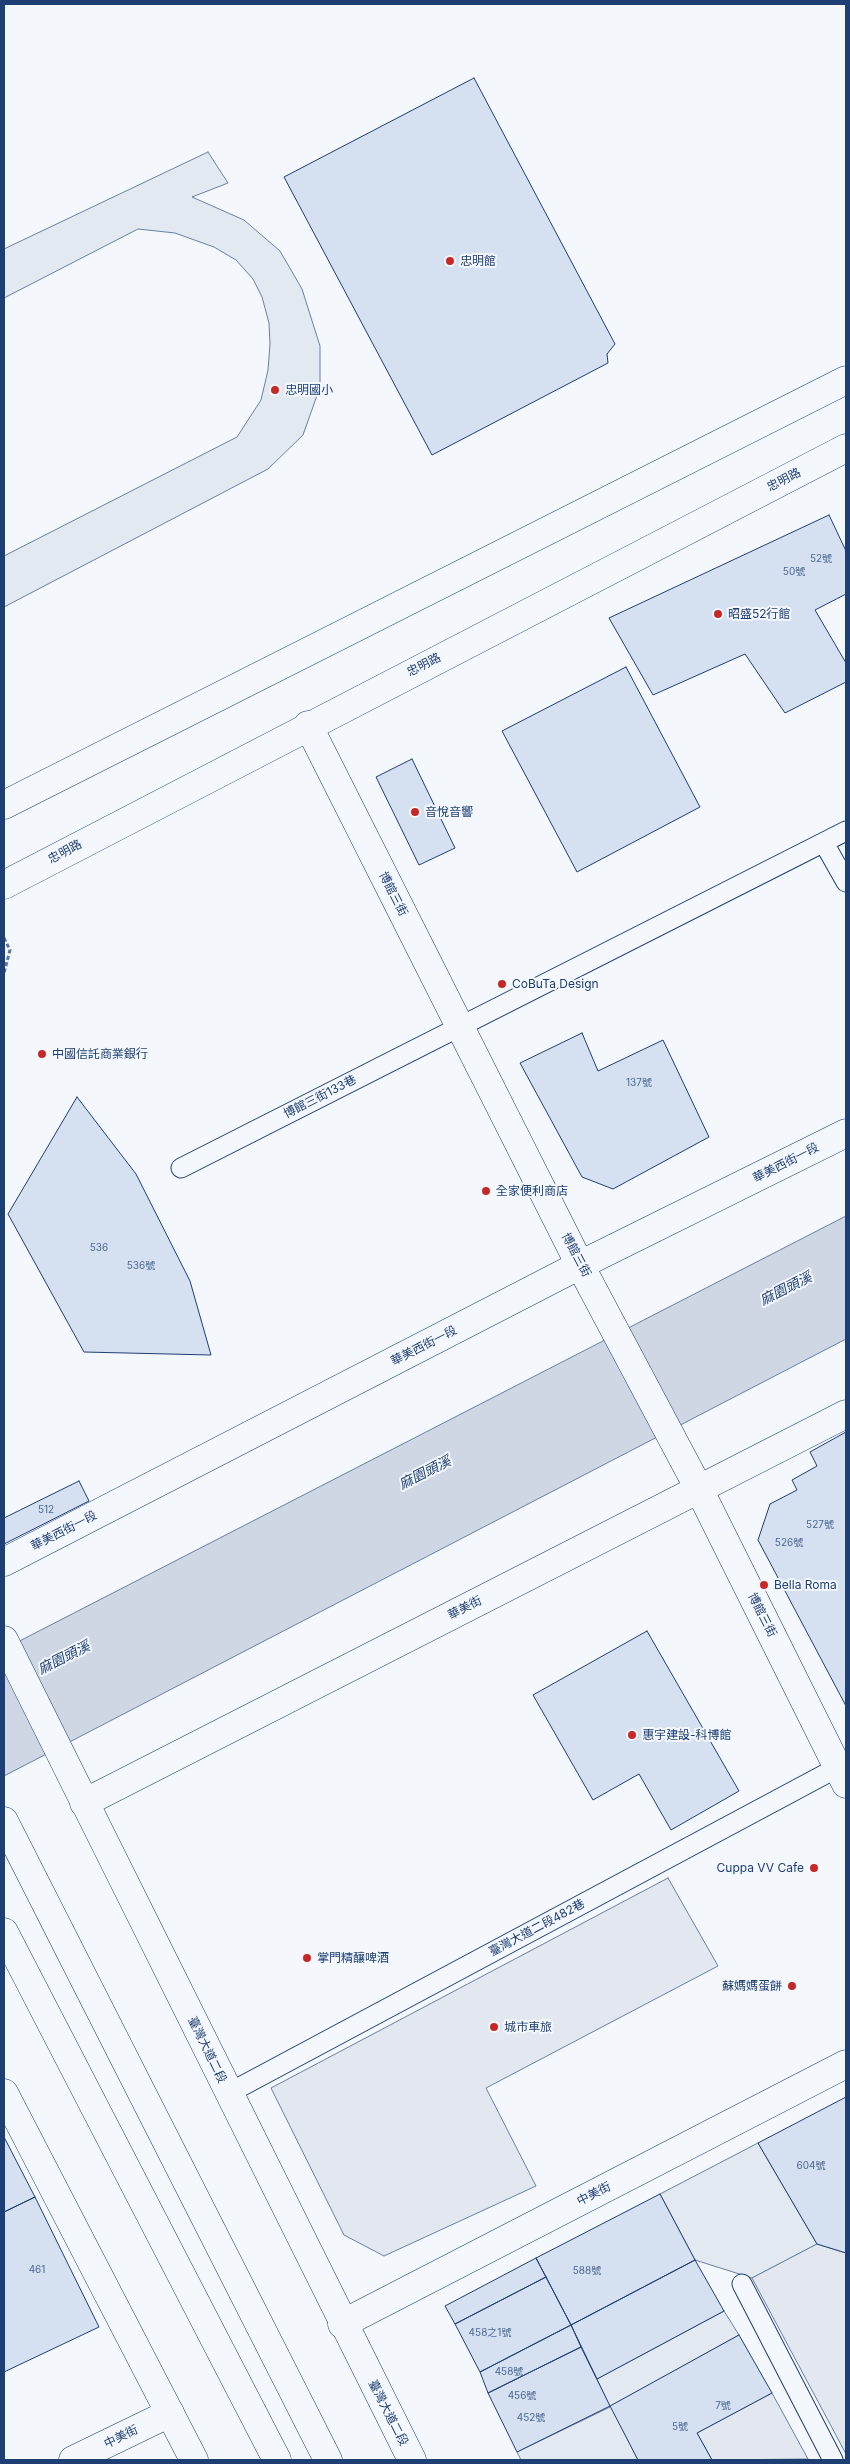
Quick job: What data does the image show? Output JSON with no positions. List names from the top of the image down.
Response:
{
  "streets": {
    "main road": [
      "忠明路",
      "博館三街",
      "華美西街一段",
      "華美街",
      "臺灣大道二段",
      "中美街"
    ],
    "lane": ["博館三街133巷", "臺灣大道二段482巷"]
  },
  "crossings": [
    ["忠明路", "博館三街"],
    ["博館三街", "博館三街133巷"],
    ["博館三街", "華美西街一段"],
    ["博館三街", "華美街"],
    ["博館三街", "臺灣大道二段482巷"],
    ["華美街", "臺灣大道二段"],
    ["臺灣大道二段482巷", "臺灣大道二段"],
    ["臺灣大道二段", "中美街"]
  ],
  "water": ["麻園頭溪"],
  "places": [
    "忠明館",
    "忠明國小",
    "昭盛52行館",
    "音悅音響",
    "CoBuTa Design",
    "中國信託商業銀行",
    "全家便利商店",
    "Bella Roma",
    "惠宇建設-科博館",
    "Cuppa VV Cafe",
    "掌門精釀啤酒",
    "蘇媽媽蛋餅",
    "城市車旅"
  ],
  "house_numbers": [
    "52號",
    "50號",
    "137號",
    "536",
    "536號",
    "512",
    "527號",
    "526號",
    "604號",
    "461",
    "588號",
    "458之1號",
    "458號",
    "456號",
    "7號",
    "452號",
    "5號"
  ]
}
